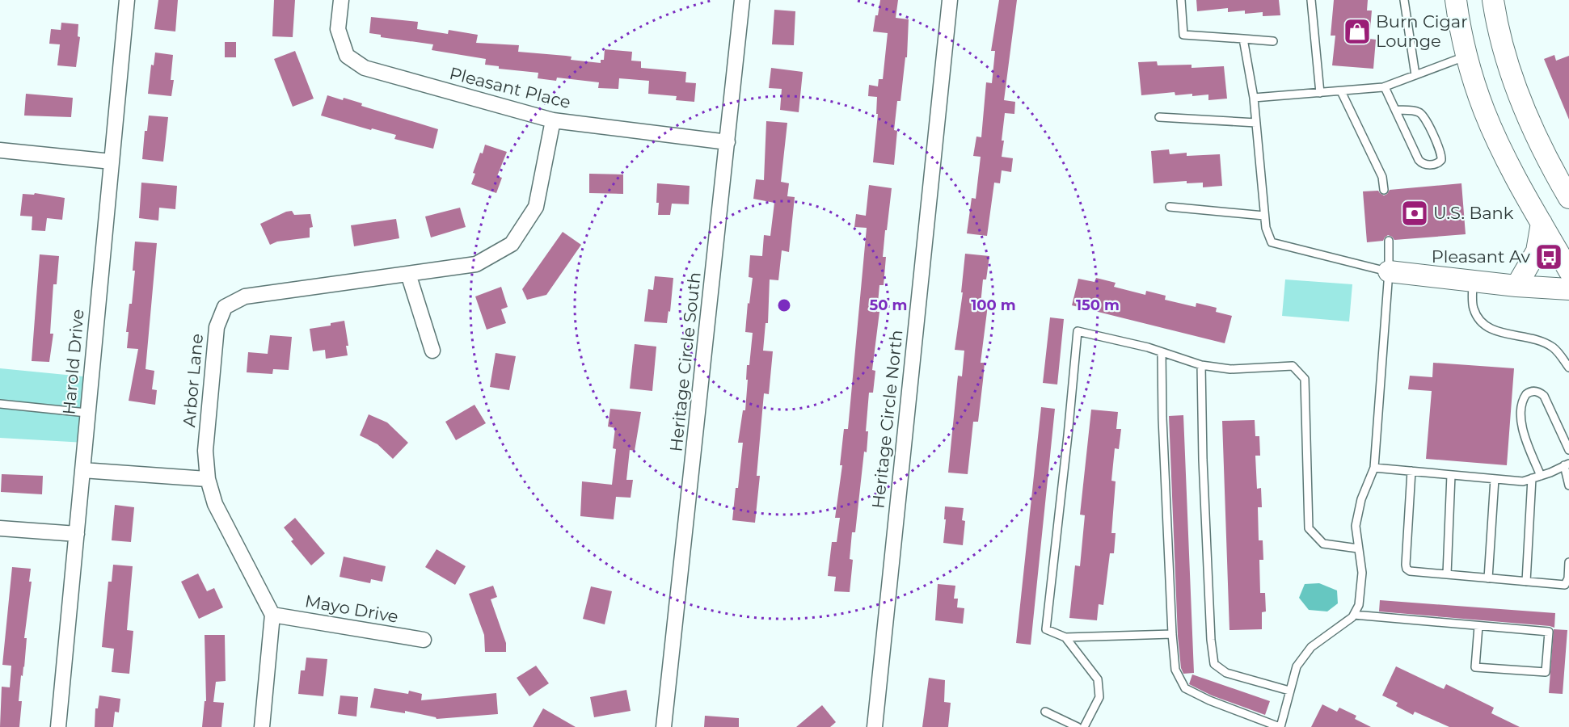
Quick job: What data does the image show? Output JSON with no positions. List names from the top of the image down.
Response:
{
  "streets": {
    "street": [
      "Pleasant Place",
      "Harold Drive",
      "Heritage Circle South",
      "Arbor Lane",
      "Heritage Circle North",
      "Mayo Drive"
    ]
  },
  "crossings": [
    ["Pleasant Place", "Heritage Circle South"],
    ["Pleasant Place", "Arbor Lane"],
    ["Arbor Lane", "Mayo Drive"]
  ],
  "places": {
    "shop": ["Burn Cigar Lounge"],
    "bank": ["U.S. Bank"],
    "bus stop": ["Pleasant Av"]
  },
  "rings": ["50 m", "100 m", "150 m"]
}
